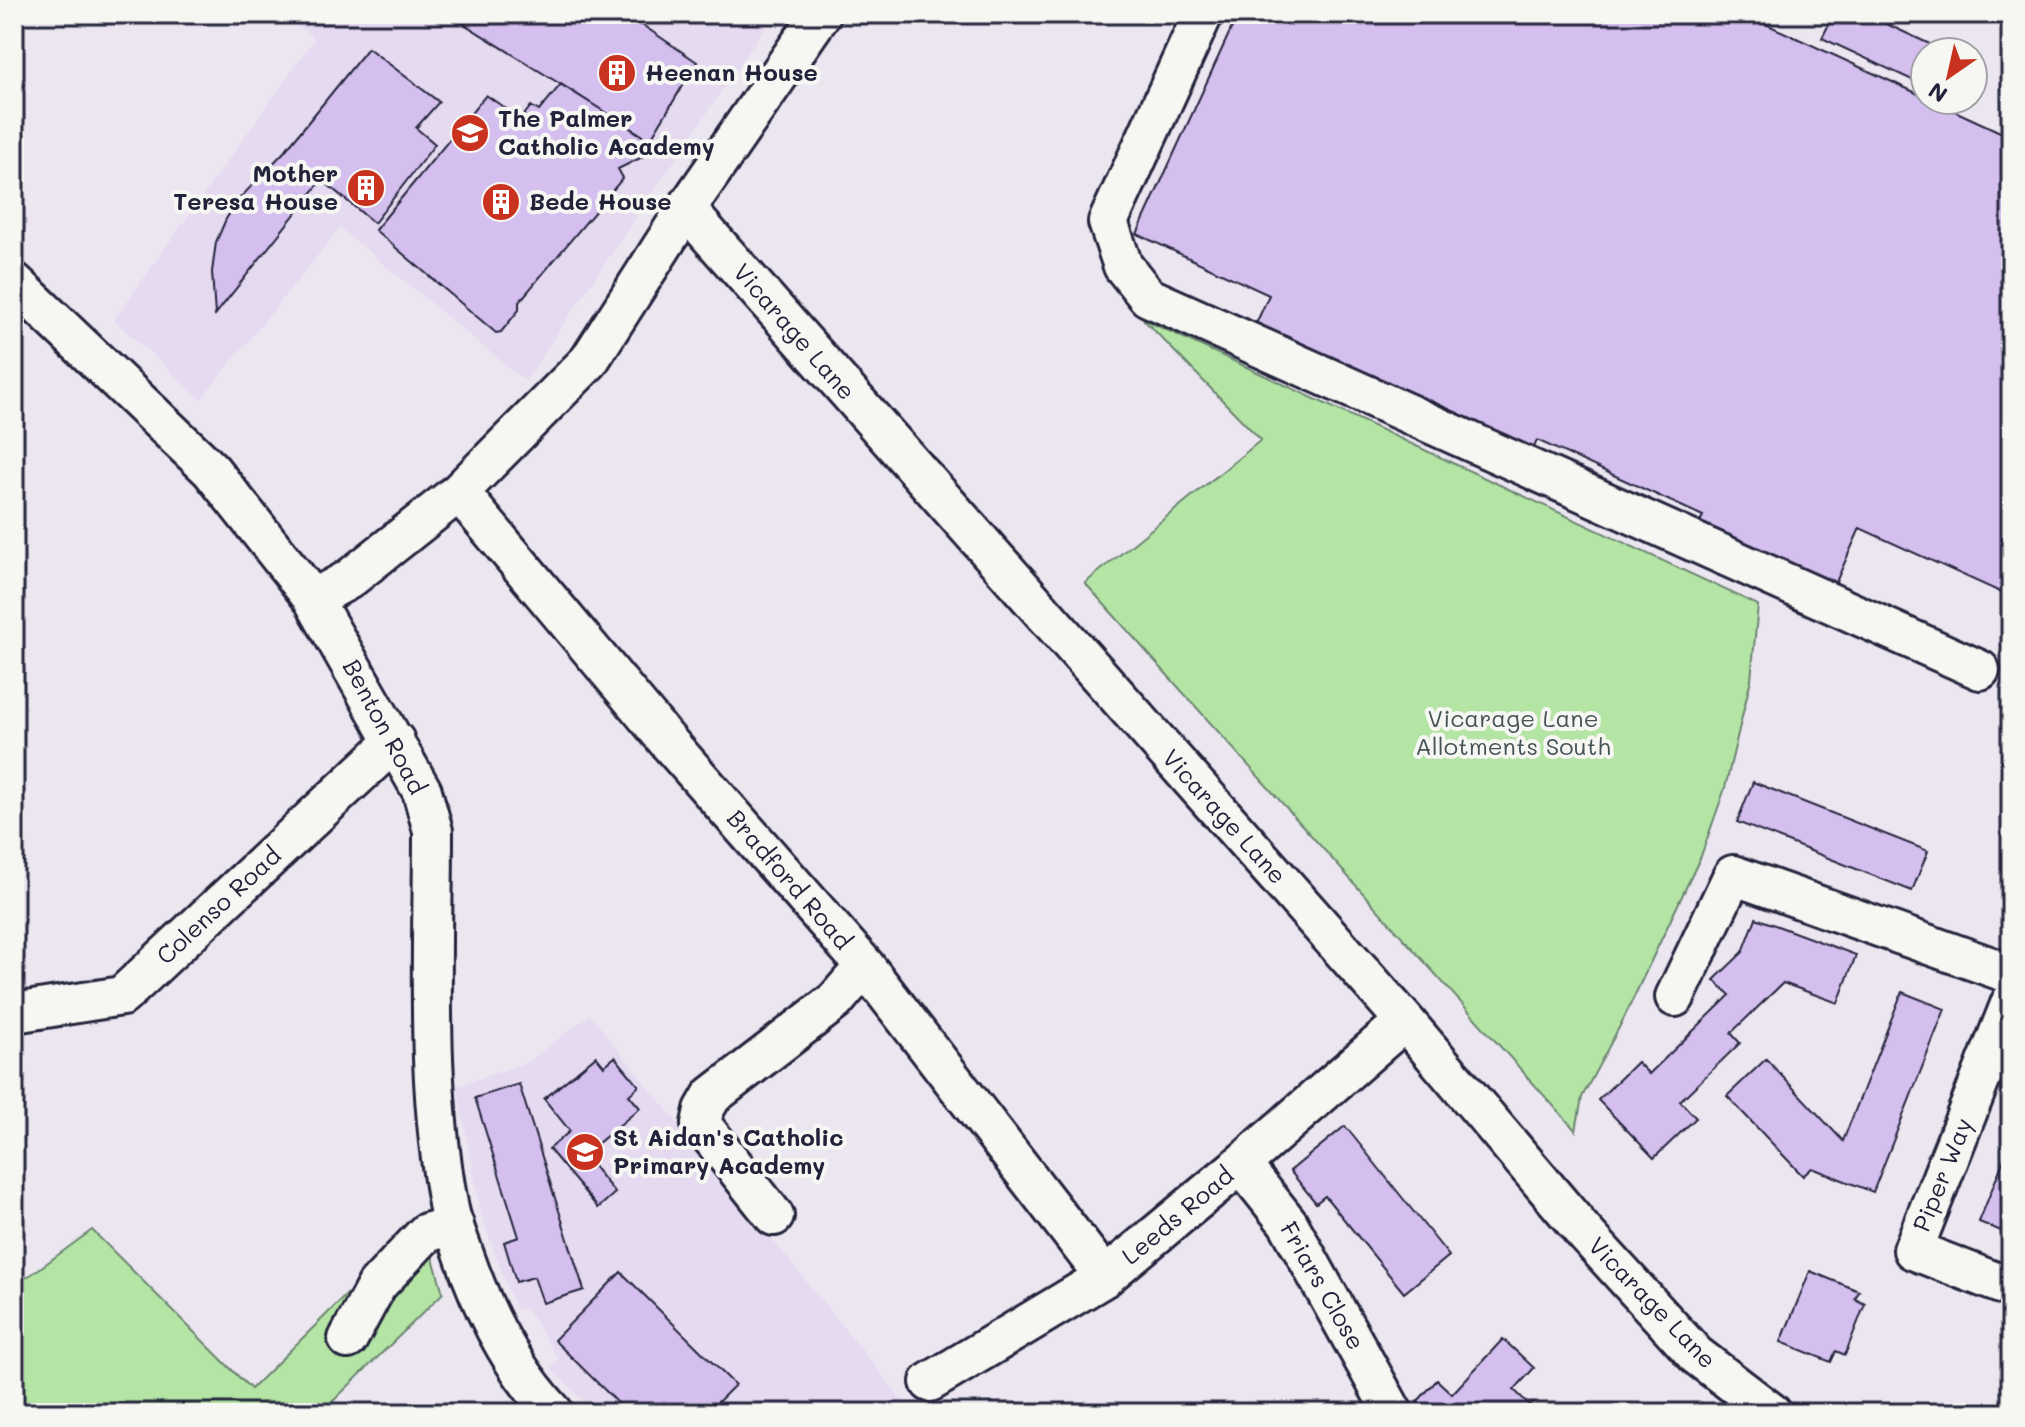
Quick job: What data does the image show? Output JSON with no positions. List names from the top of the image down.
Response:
{
  "streets": {
    "street": [
      "Vicarage Lane",
      "Benton Road",
      "Bradford Road",
      "Colenso Road",
      "Piper Way",
      "Leeds Road",
      "Friars Close"
    ]
  },
  "crossings": [
    ["Vicarage Lane", "Leeds Road"],
    ["Benton Road", "Colenso Road"],
    ["Bradford Road", "Leeds Road"],
    ["Leeds Road", "Friars Close"]
  ],
  "parks": ["Vicarage Lane Allotments South"],
  "places": {
    "building": ["Heenan House", "Mother Teresa House", "Bede House"],
    "school or university": ["The Palmer Catholic Academy", "St Aidan's Catholic Primary Academy"]
  },
  "north": "bottom left"
}
